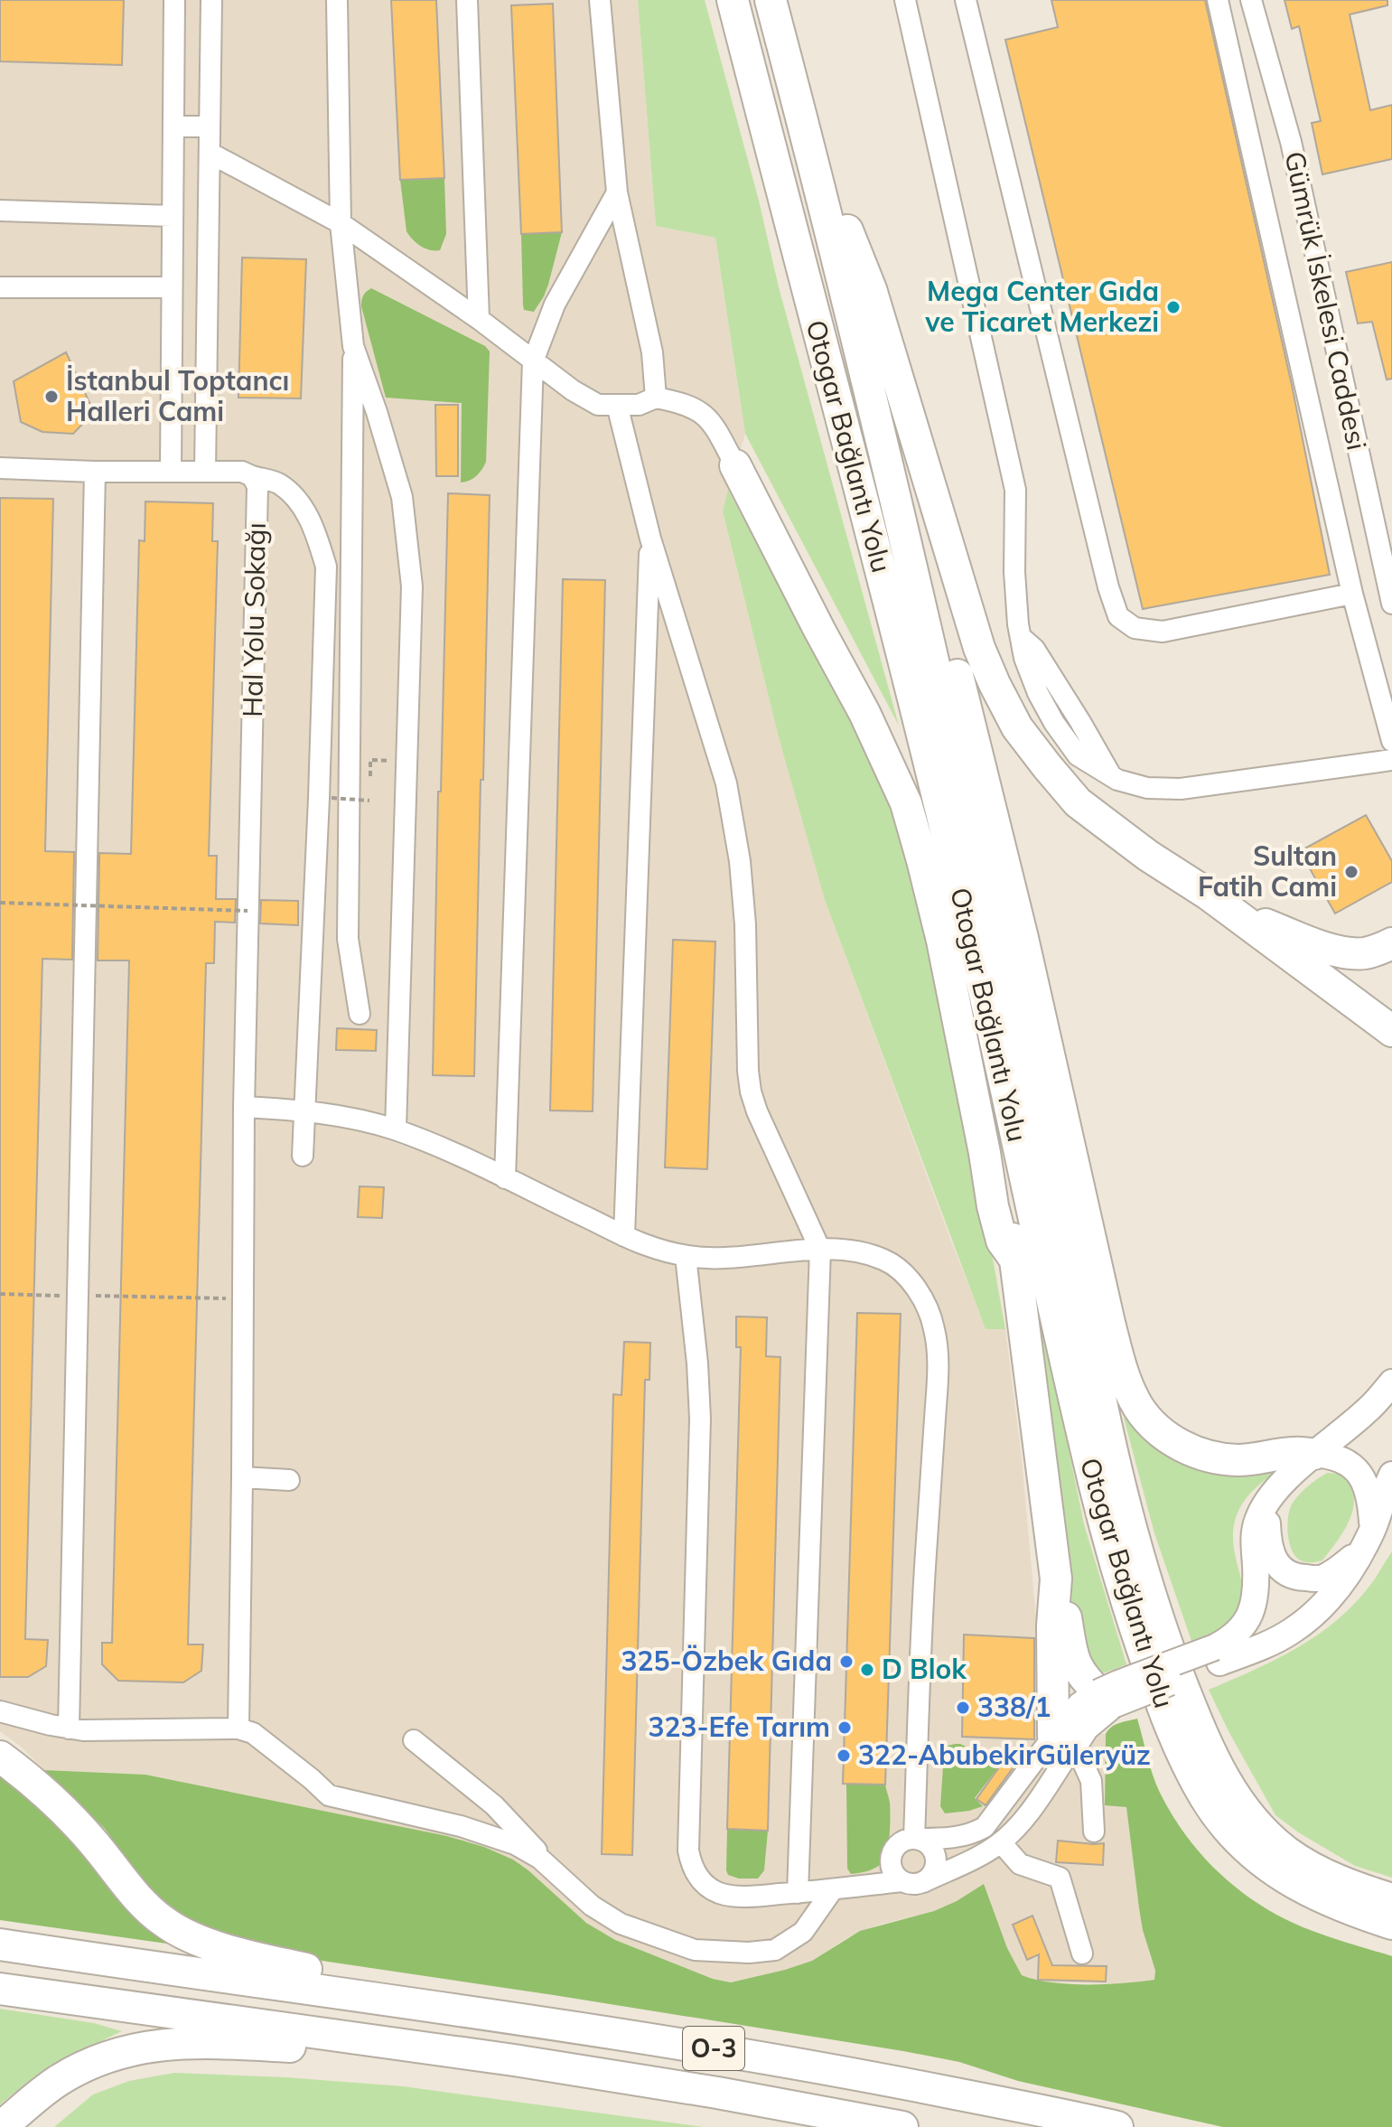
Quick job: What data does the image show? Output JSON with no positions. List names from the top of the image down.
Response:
{
  "streets": {
    "highway": ["Otogar Bağlantı Yolu", "O-3"],
    "street": ["Gümrük İskelesi Caddesi", "Hal Yolu Sokağı"]
  },
  "places": [
    "Mega Center Gıda ve Ticaret Merkezi",
    "İstanbul Toptancı Halleri Cami",
    "Sultan Fatih Cami",
    "325-Özbek Gıda",
    "D Blok",
    "338/1",
    "323-Efe Tarım",
    "322-AbubekirGüleryüz"
  ]
}
